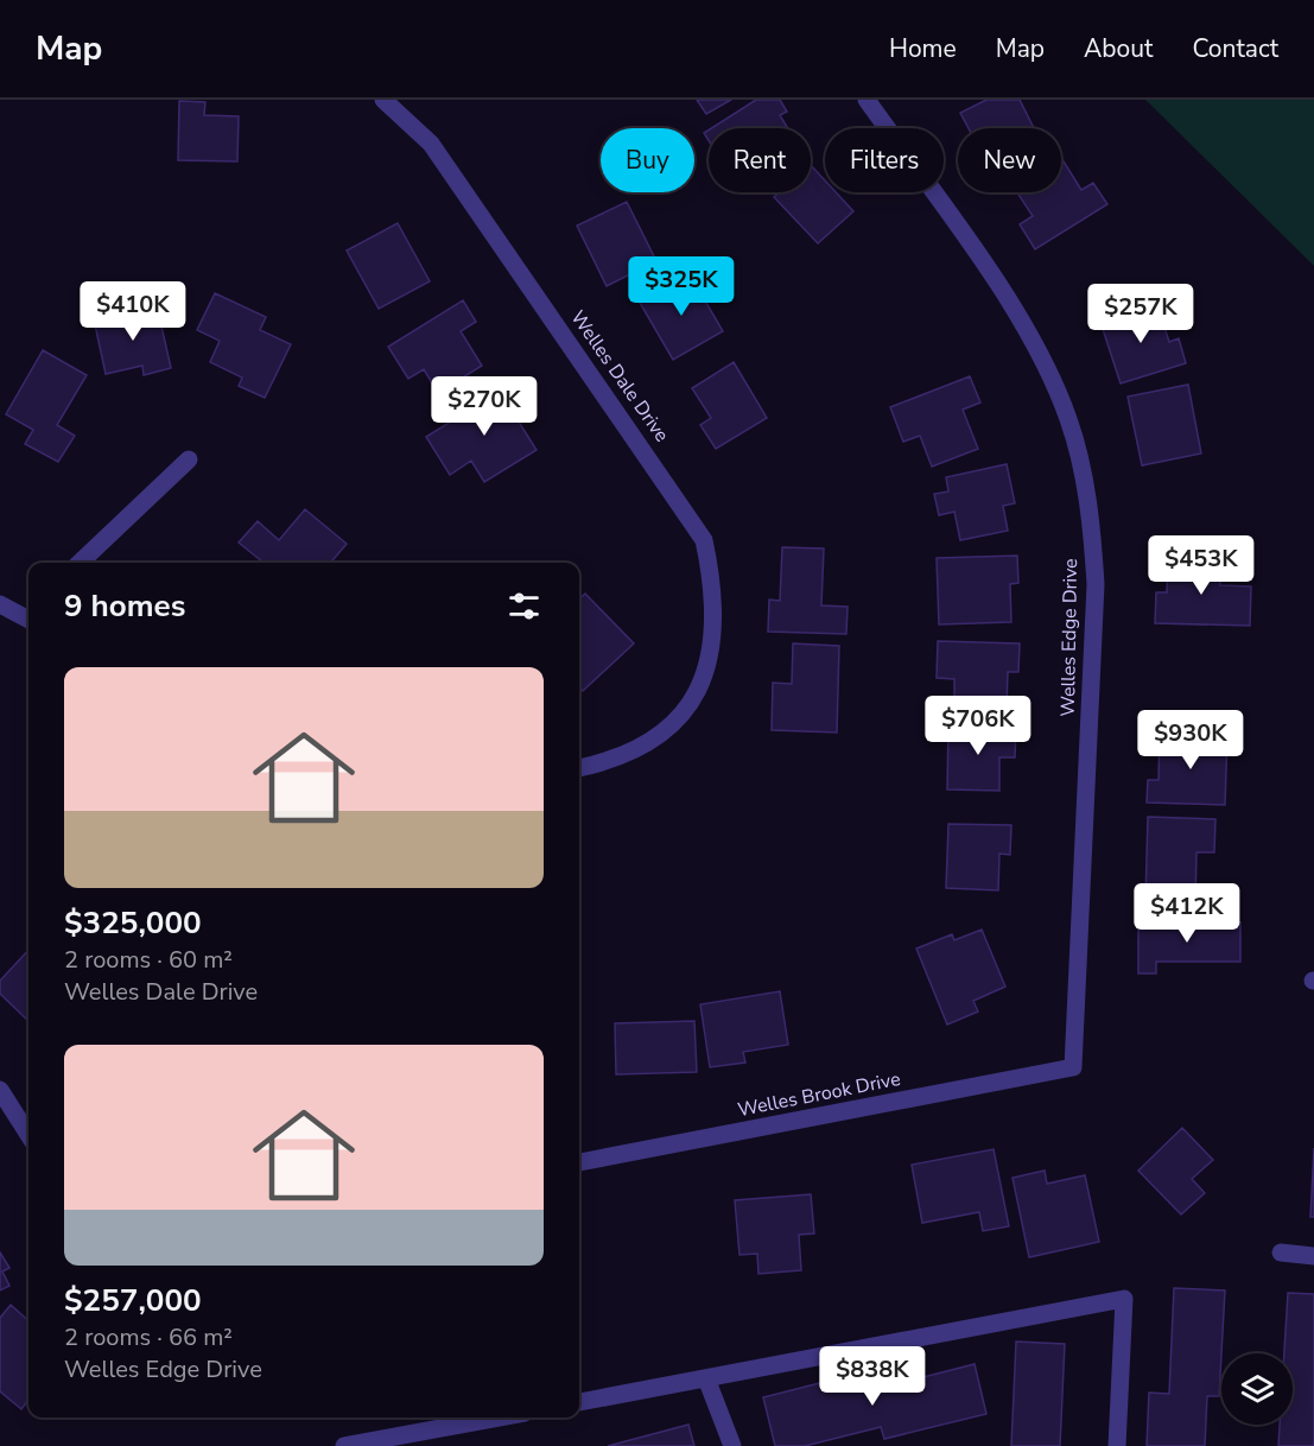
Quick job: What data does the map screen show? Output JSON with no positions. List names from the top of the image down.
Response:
{
  "streets": {
    "street": ["Welles Dale Drive", "Welles Edge Drive", "Welles Brook Drive"]
  },
  "crossings": [
    ["Welles Edge Drive", "Welles Brook Drive"]
  ],
  "page": {
    "header": "Map",
    "nav": [
      "Home",
      "Map",
      "About",
      "Contact"
    ],
    "chip": [
      "Buy",
      "Rent",
      "Filters",
      "New"
    ],
    "price": [
      "$325K",
      "$410K",
      "$257K",
      "$270K",
      "$453K",
      "$706K",
      "$930K",
      "$412K",
      "$838K"
    ],
    "heading": "9 homes",
    "list": [
      {
        "name": "$325,000",
        "note": "2 rooms · 60 m² · Welles Dale Drive"
      },
      {
        "name": "$257,000",
        "note": "2 rooms · 66 m² · Welles Edge Drive"
      }
    ]
  }
}
